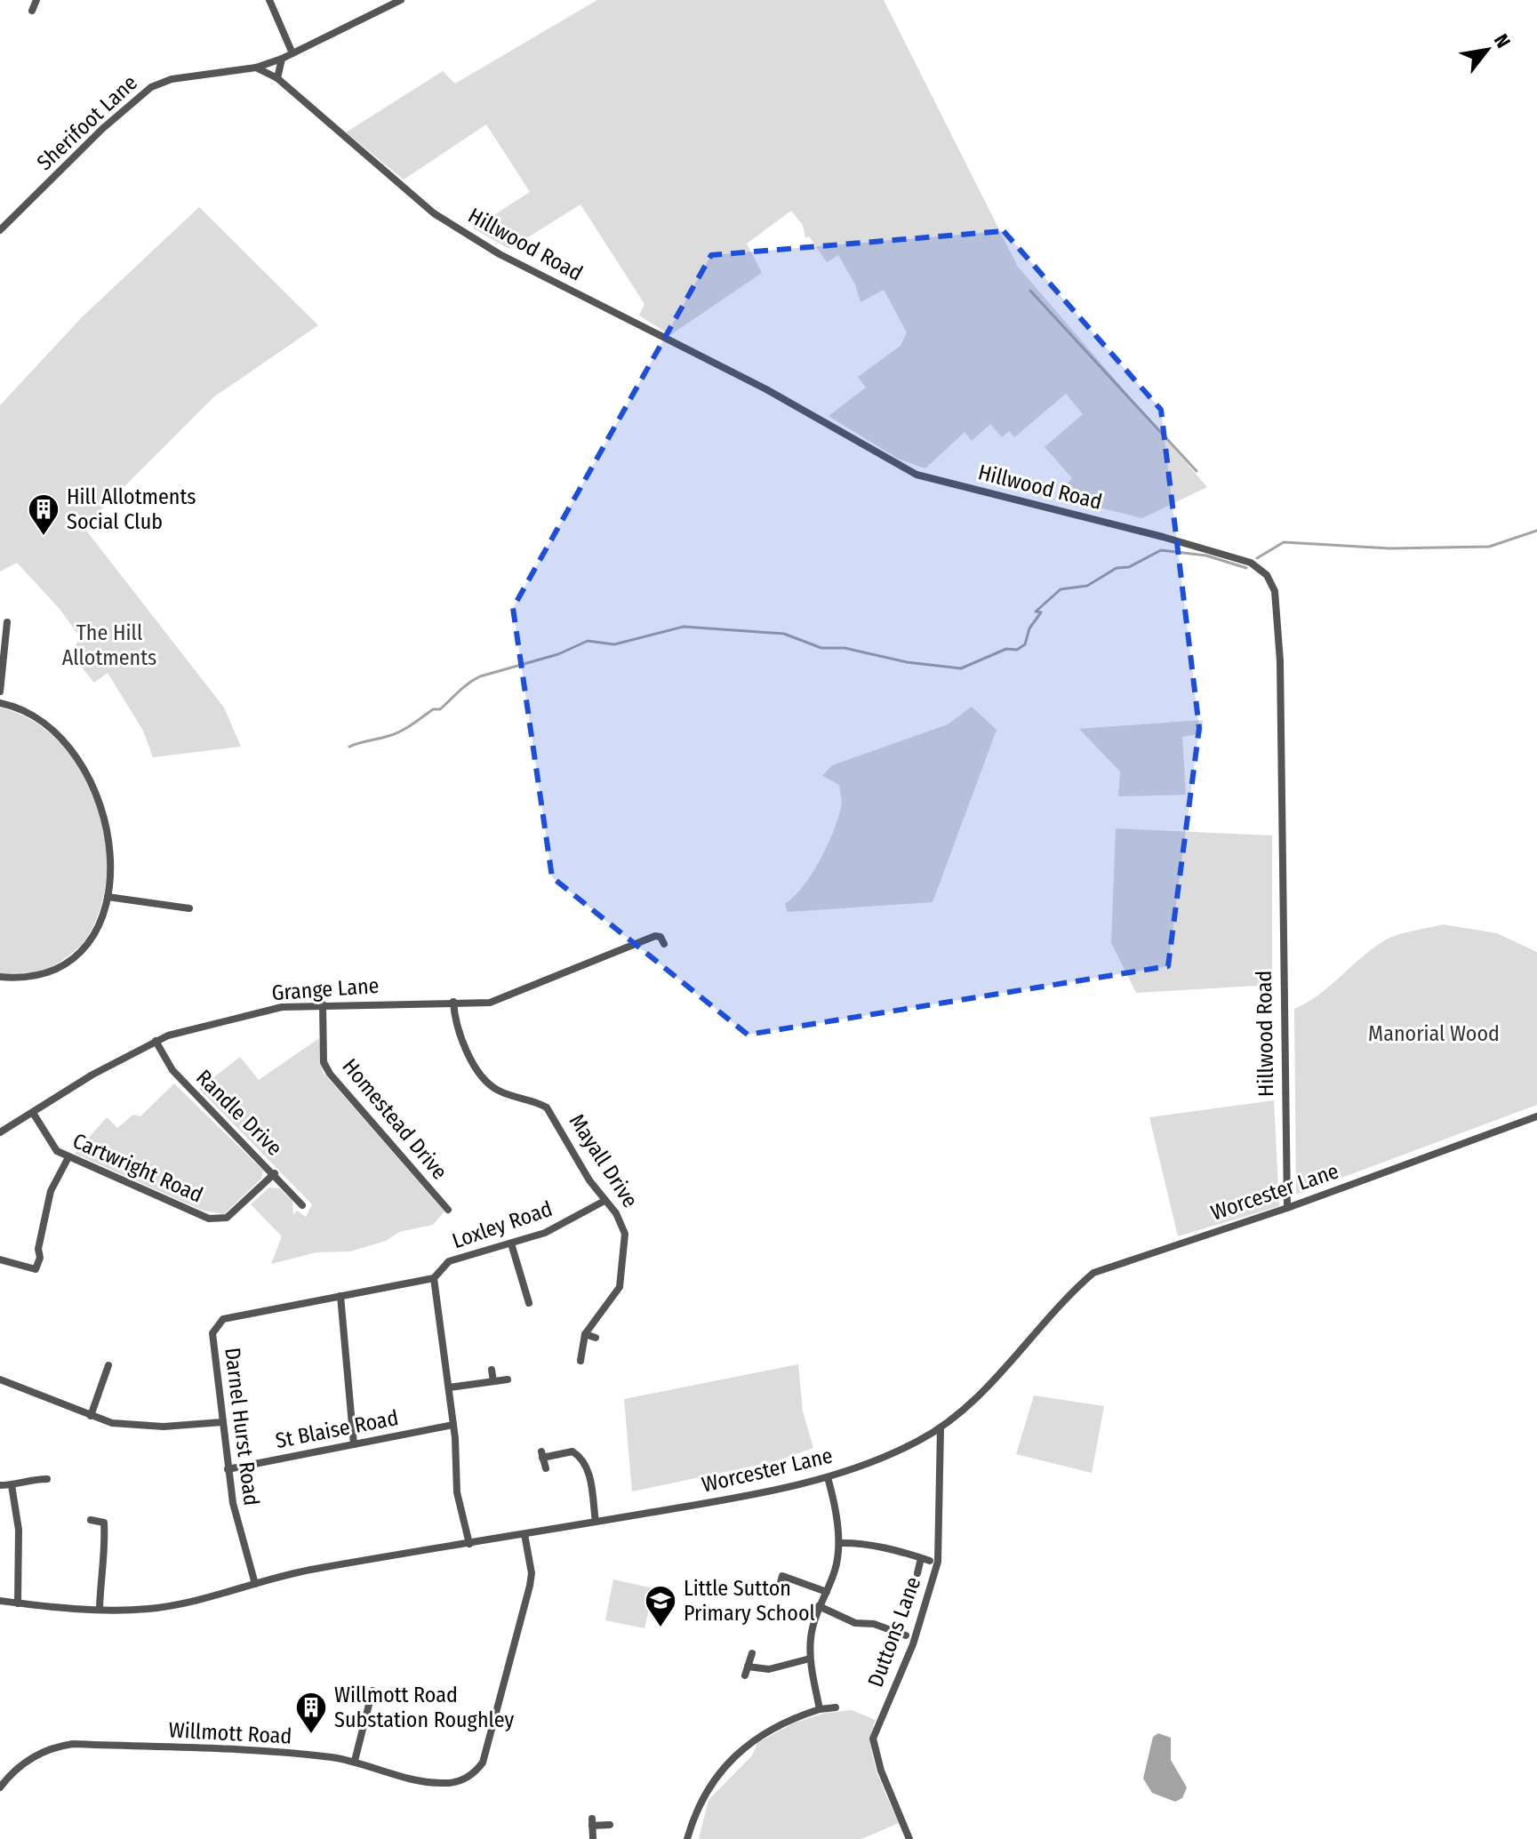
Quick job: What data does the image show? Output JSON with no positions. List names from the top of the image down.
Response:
{
  "streets": {
    "street": [
      "Sherifoot Lane",
      "Hillwood Road",
      "Grange Lane",
      "Randle Drive",
      "Homestead Drive",
      "Mayall Drive",
      "Cartwright Road",
      "Worcester Lane",
      "Loxley Road",
      "Darnel Hurst Road",
      "St Blaise Road",
      "Duttons Lane",
      "Willmott Road"
    ]
  },
  "crossings": [
    ["Sherifoot Lane", "Hillwood Road"],
    ["Hillwood Road", "Worcester Lane"],
    ["Grange Lane", "Randle Drive"],
    ["Grange Lane", "Homestead Drive"],
    ["Grange Lane", "Mayall Drive"],
    ["Grange Lane", "Cartwright Road"],
    ["Randle Drive", "Cartwright Road"],
    ["Mayall Drive", "Loxley Road"],
    ["Worcester Lane", "Darnel Hurst Road"],
    ["Worcester Lane", "Duttons Lane"],
    ["Worcester Lane", "Willmott Road"],
    ["Loxley Road", "Darnel Hurst Road"],
    ["Darnel Hurst Road", "St Blaise Road"]
  ],
  "parks": ["The Hill Allotments", "Manorial Wood"],
  "places": {
    "building": ["Hill Allotments Social Club", "Willmott Road Substation Roughley"],
    "school or university": ["Little Sutton Primary School"]
  },
  "north": "top right"
}
